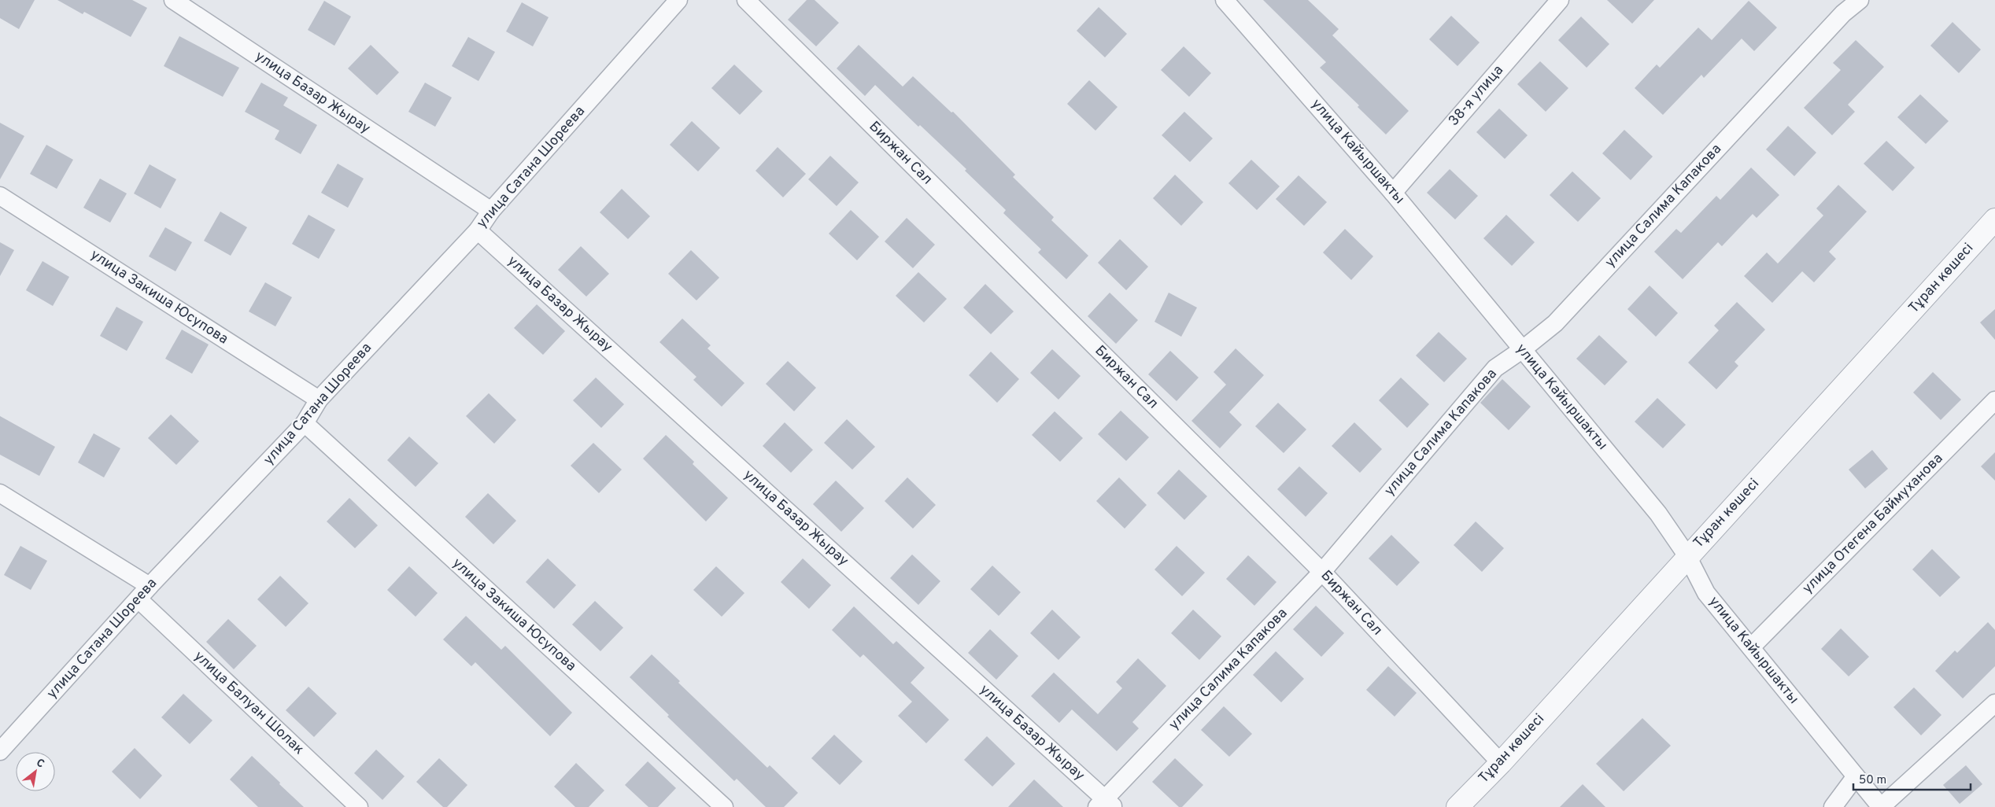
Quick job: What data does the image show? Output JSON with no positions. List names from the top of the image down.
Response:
{
  "streets": {
    "street": [
      "улица Базар Жырау",
      "38-я улица",
      "улица Кайыршакты",
      "Биржан Сал",
      "улица Сатана Шореева",
      "улица Салима Капакова",
      "Тұран көшесі",
      "улица Закиша Юсупова",
      "улица Отегена Баймуханова",
      "улица Балуан Шолак"
    ]
  },
  "crossings": [
    ["улица Базар Жырау", "улица Сатана Шореева"],
    ["улица Базар Жырау", "улица Салима Капакова"],
    ["38-я улица", "улица Кайыршакты"],
    ["улица Кайыршакты", "улица Салима Капакова"],
    ["улица Кайыршакты", "Тұран көшесі"],
    ["улица Кайыршакты", "улица Отегена Баймуханова"],
    ["Биржан Сал", "улица Салима Капакова"],
    ["Биржан Сал", "Тұран көшесі"],
    ["улица Сатана Шореева", "улица Закиша Юсупова"],
    ["улица Сатана Шореева", "улица Балуан Шолак"]
  ],
  "scale_bar": "50 m",
  "north": "top right"
}
